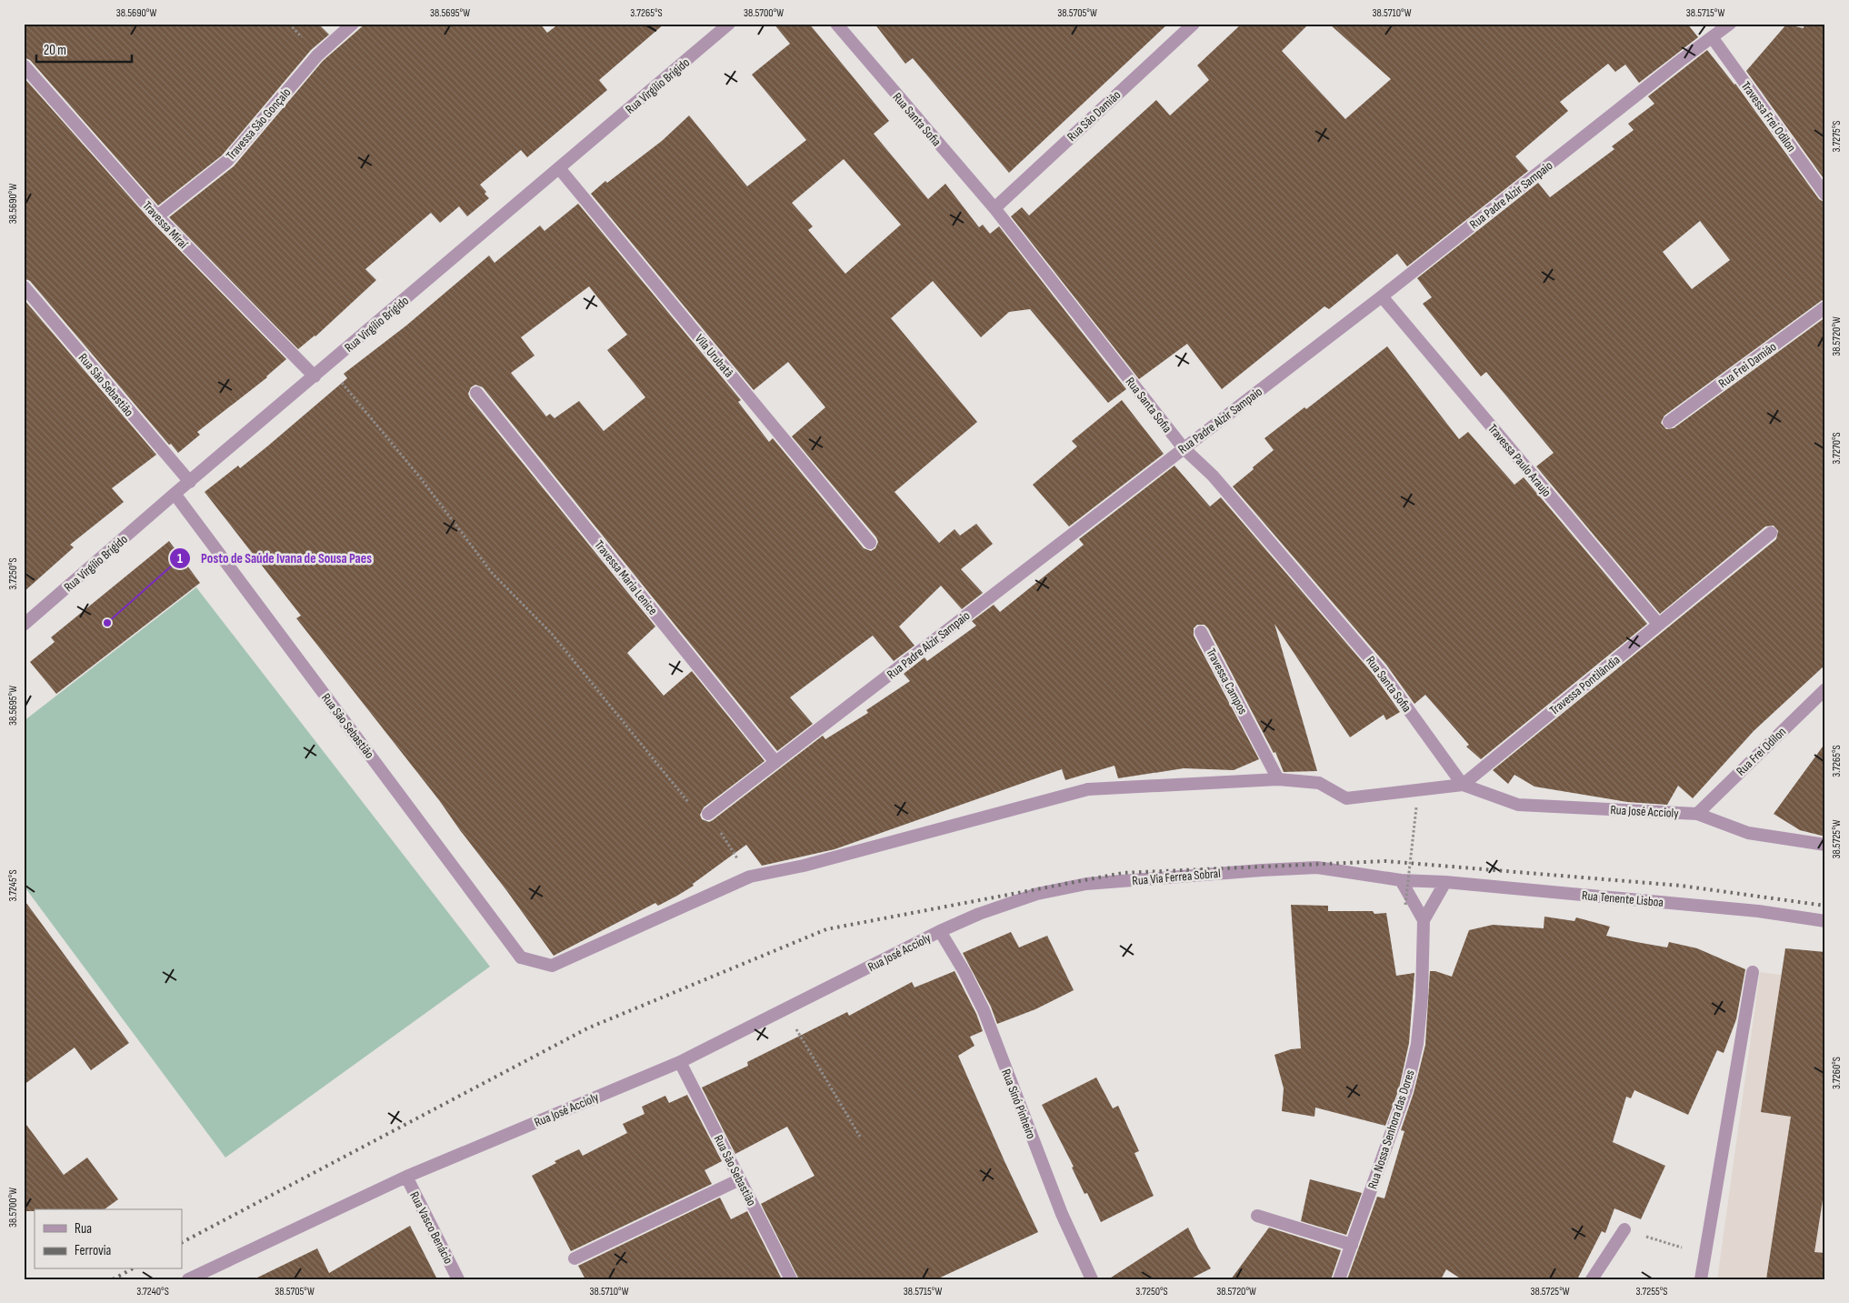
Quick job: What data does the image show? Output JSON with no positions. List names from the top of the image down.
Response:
{
  "streets": {
    "street": [
      "Rua Virgílio Brígido",
      "Rua São Damião",
      "Travessa Frei Odilon",
      "Rua Santa Sofia",
      "Travessa São Gonçalo",
      "Rua Padre Alzir Sampaio",
      "Travessa Miraí",
      "Vila Urubatã",
      "Rua Frei Damião",
      "Rua São Sebastião",
      "Travessa Paulo Araujo",
      "Travessa Maria Lenice",
      "Travessa Campos",
      "Travessa Pontilândia",
      "Rua Frei Odilon",
      "Rua José Accioly",
      "Rua Via Ferrea Sobral",
      "Rua Tenente Lisboa",
      "Rua Sinó Pinheiro",
      "Rua Nossa Senhora das Dores",
      "Rua Vasco Benácio"
    ]
  },
  "crossings": [
    ["Rua Virgílio Brígido", "Travessa Miraí"],
    ["Rua Virgílio Brígido", "Vila Urubatã"],
    ["Rua Virgílio Brígido", "Rua São Sebastião"],
    ["Rua São Damião", "Rua Santa Sofia"],
    ["Travessa Frei Odilon", "Rua Padre Alzir Sampaio"],
    ["Rua Santa Sofia", "Rua Padre Alzir Sampaio"],
    ["Rua Santa Sofia", "Travessa Pontilândia"],
    ["Rua Santa Sofia", "Rua José Accioly"],
    ["Travessa São Gonçalo", "Travessa Miraí"],
    ["Rua Padre Alzir Sampaio", "Travessa Paulo Araujo"],
    ["Rua Padre Alzir Sampaio", "Travessa Maria Lenice"],
    ["Rua São Sebastião", "Rua José Accioly"],
    ["Travessa Paulo Araujo", "Travessa Pontilândia"],
    ["Travessa Pontilândia", "Rua José Accioly"],
    ["Rua Frei Odilon", "Rua José Accioly"],
    ["Rua José Accioly", "Rua Via Ferrea Sobral"],
    ["Rua José Accioly", "Rua Sinó Pinheiro"],
    ["Rua José Accioly", "Rua Vasco Benácio"],
    ["Rua Via Ferrea Sobral", "Rua Tenente Lisboa"],
    ["Rua Via Ferrea Sobral", "Rua Sinó Pinheiro"],
    ["Rua Tenente Lisboa", "Rua Nossa Senhora das Dores"]
  ],
  "places": ["Posto de Saúde Ivana de Sousa Paes"],
  "legend": ["Rua", "Ferrovia"],
  "scale_bar": "20 m",
  "coordinates": [
    "38.5690°W",
    "38.5695°W",
    "3.7265°S",
    "38.5700°W",
    "38.5705°W",
    "38.5710°W",
    "38.5715°W",
    "3.7275°S",
    "38.5720°W",
    "3.7270°S",
    "3.7250°S",
    "38.5725°W",
    "3.7245°S",
    "3.7260°S",
    "3.7240°S",
    "3.7255°S"
  ]
}
